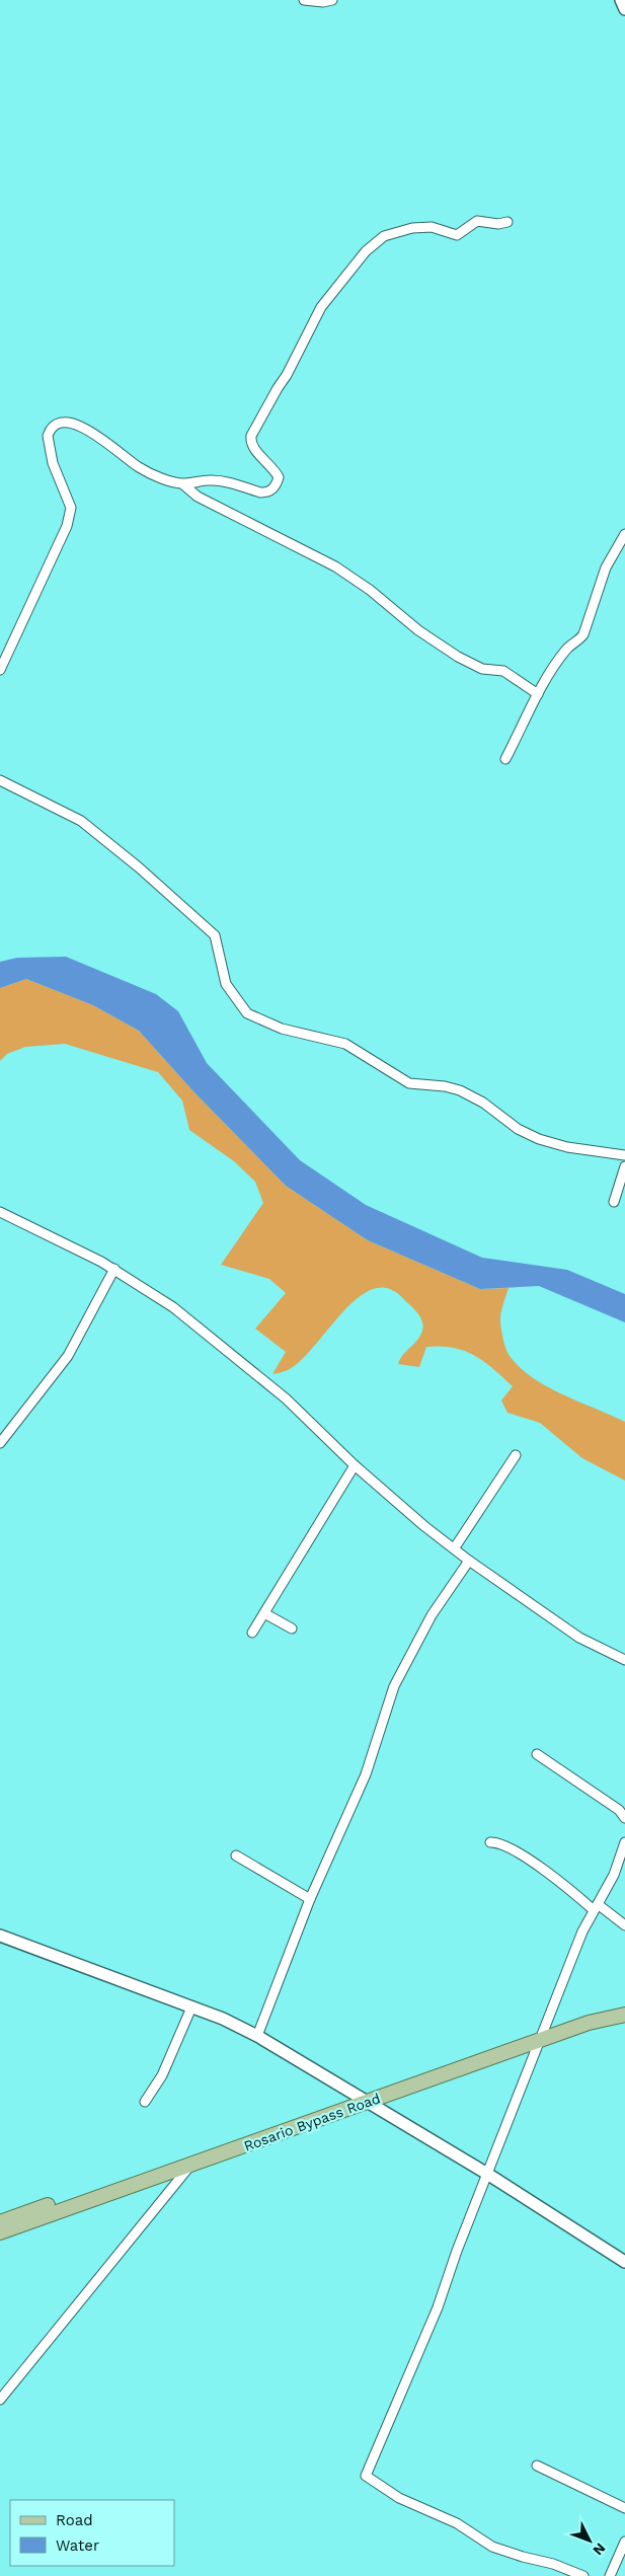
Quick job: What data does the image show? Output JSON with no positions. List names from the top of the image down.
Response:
{
  "streets": {
    "main road": ["Rosario Bypass Road"]
  },
  "legend": ["Road", "Water"],
  "north": "bottom right"
}
